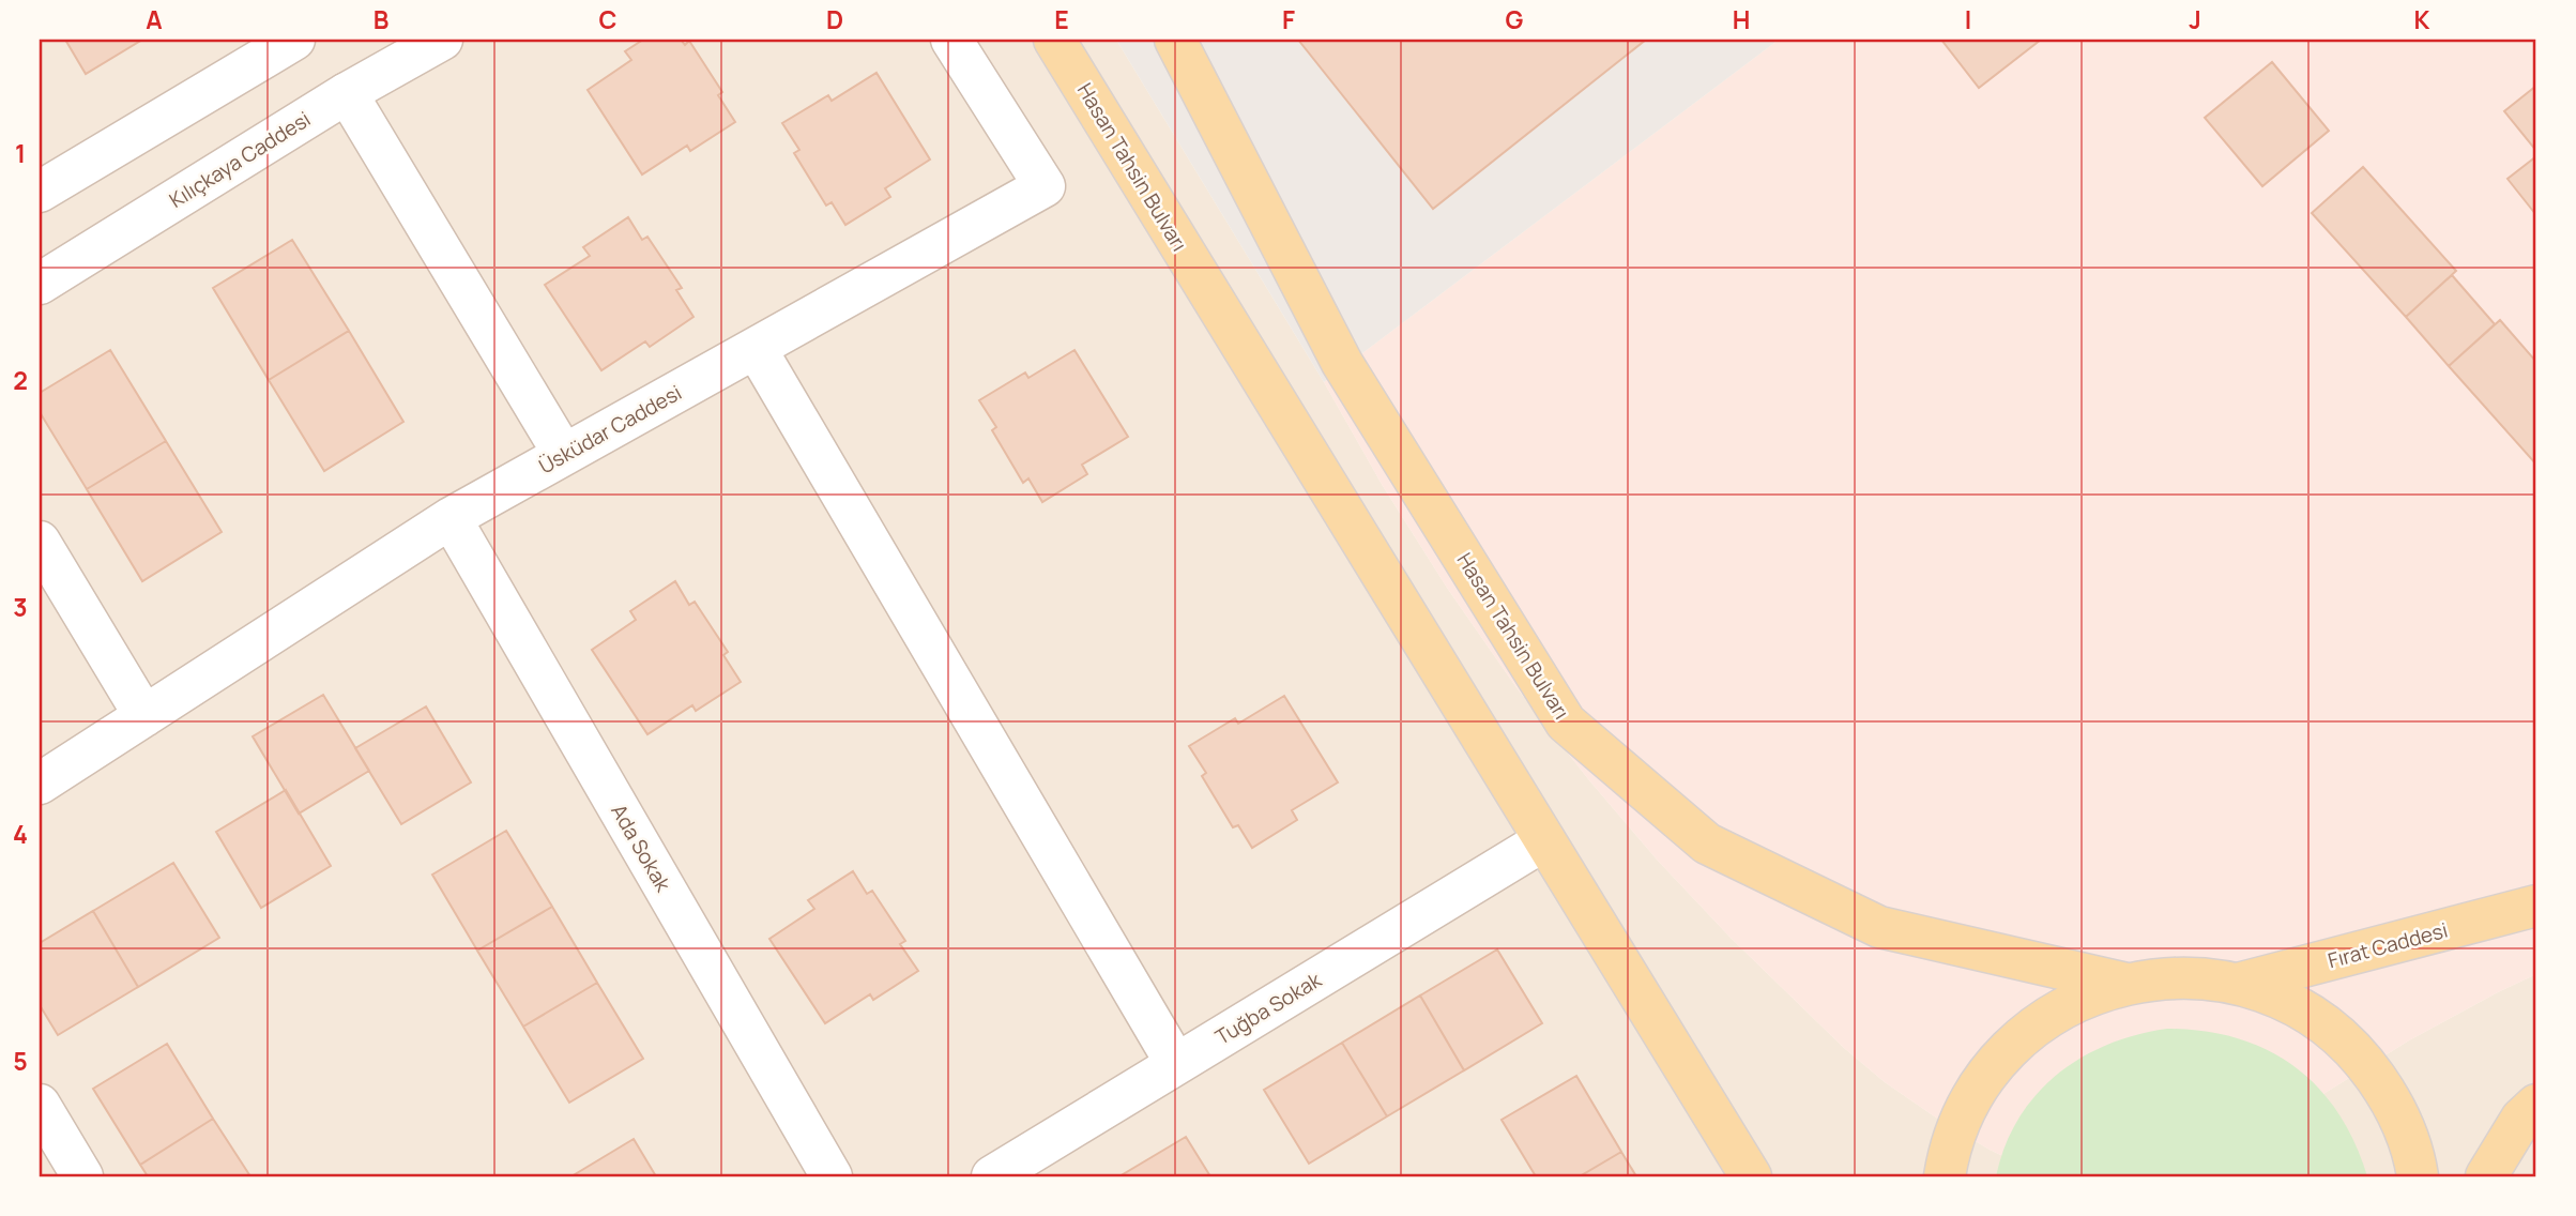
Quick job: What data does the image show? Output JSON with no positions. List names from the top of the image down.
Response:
{
  "streets": {
    "main road": ["Hasan Tahsin Bulvarı", "Fırat Caddesi"],
    "street": [
      "Kılıçkaya Caddesi",
      "Üsküdar Caddesi",
      "Ada Sokak",
      "Tuğba Sokak"
    ]
  },
  "crossings": [
    ["Hasan Tahsin Bulvarı", "Tuğba Sokak"],
    ["Üsküdar Caddesi", "Ada Sokak"]
  ],
  "grid": {
    "columns": [
      "A",
      "B",
      "C",
      "D",
      "E",
      "F",
      "G",
      "H",
      "I",
      "J",
      "K"
    ],
    "rows": [
      "1",
      "2",
      "3",
      "4",
      "5"
    ]
  }
}
